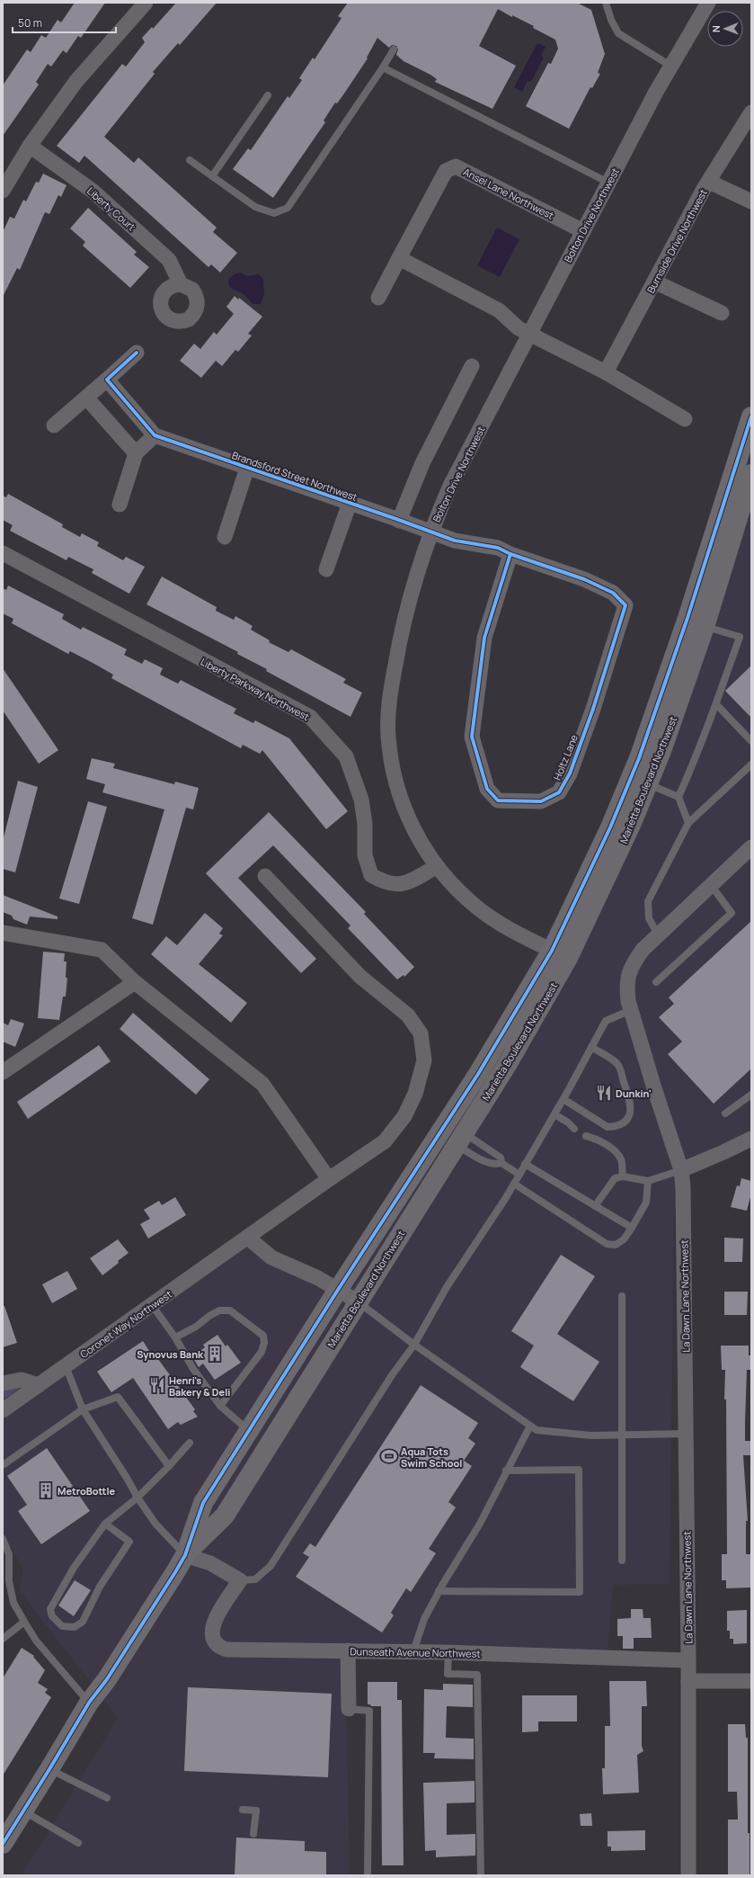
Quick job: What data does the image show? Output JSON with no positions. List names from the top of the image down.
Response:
{
  "streets": {
    "main road": ["Marietta Boulevard Northwest"],
    "street": [
      "Ansel Lane Northwest",
      "Liberty Court",
      "Bolton Drive Northwest",
      "Burnside Drive Northwest",
      "Brandsford Street Northwest",
      "Liberty Parkway Northwest",
      "Holtz Lane",
      "La Dawn Lane Northwest",
      "Coronet Way Northwest",
      "Dunseath Avenue Northwest"
    ]
  },
  "crossings": [
    ["Ansel Lane Northwest", "Bolton Drive Northwest"],
    ["Bolton Drive Northwest", "Brandsford Street Northwest"],
    ["Bolton Drive Northwest", "Liberty Parkway Northwest"],
    ["Bolton Drive Northwest", "Holtz Lane"],
    ["Bolton Drive Northwest", "Marietta Boulevard Northwest"],
    ["Brandsford Street Northwest", "Holtz Lane"],
    ["La Dawn Lane Northwest", "Dunseath Avenue Northwest"]
  ],
  "places": {
    "restaurant": ["Dunkin'", "Henri's Bakery & Deli"],
    "building": ["Synovus Bank", "MetroBottle"],
    "sports": ["Aqua Tots Swim School"]
  },
  "scale_bar": "50 m",
  "north": "left"
}
